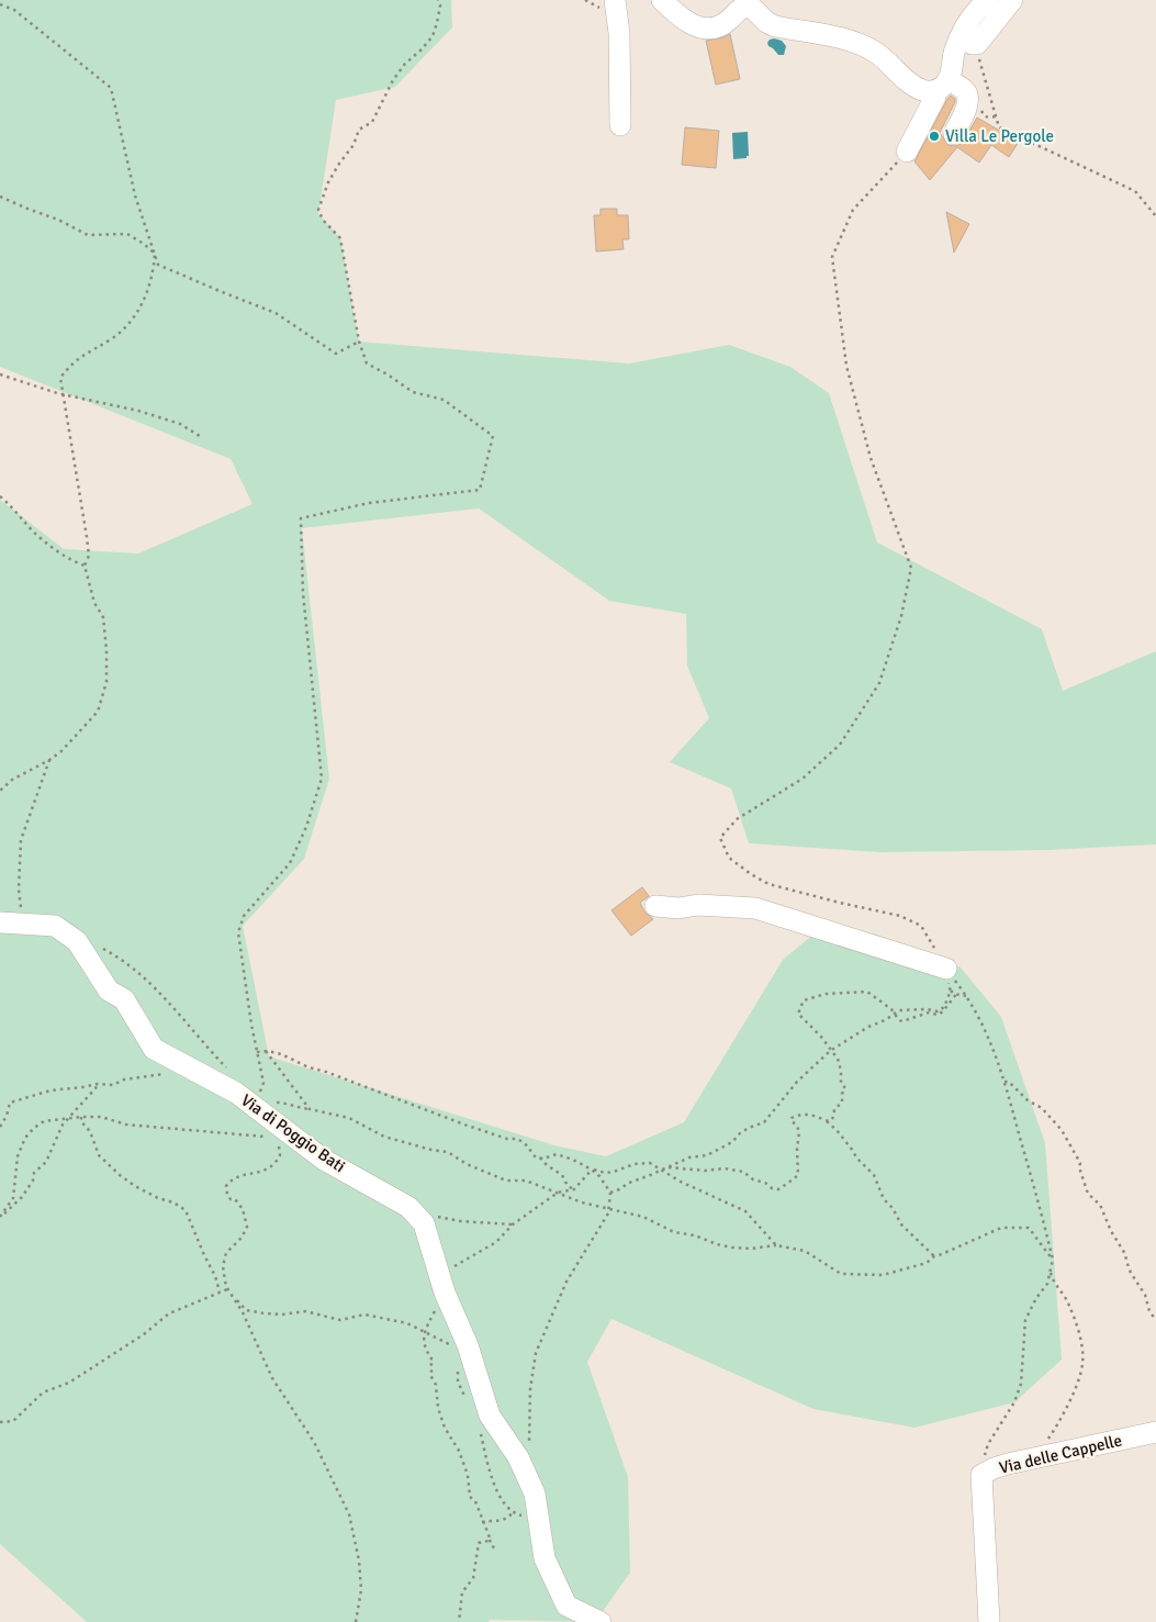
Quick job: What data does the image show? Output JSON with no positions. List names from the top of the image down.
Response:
{
  "streets": {
    "street": ["Via di Poggio Bati", "Via delle Cappelle"]
  },
  "places": ["Villa Le Pergole"]
}
